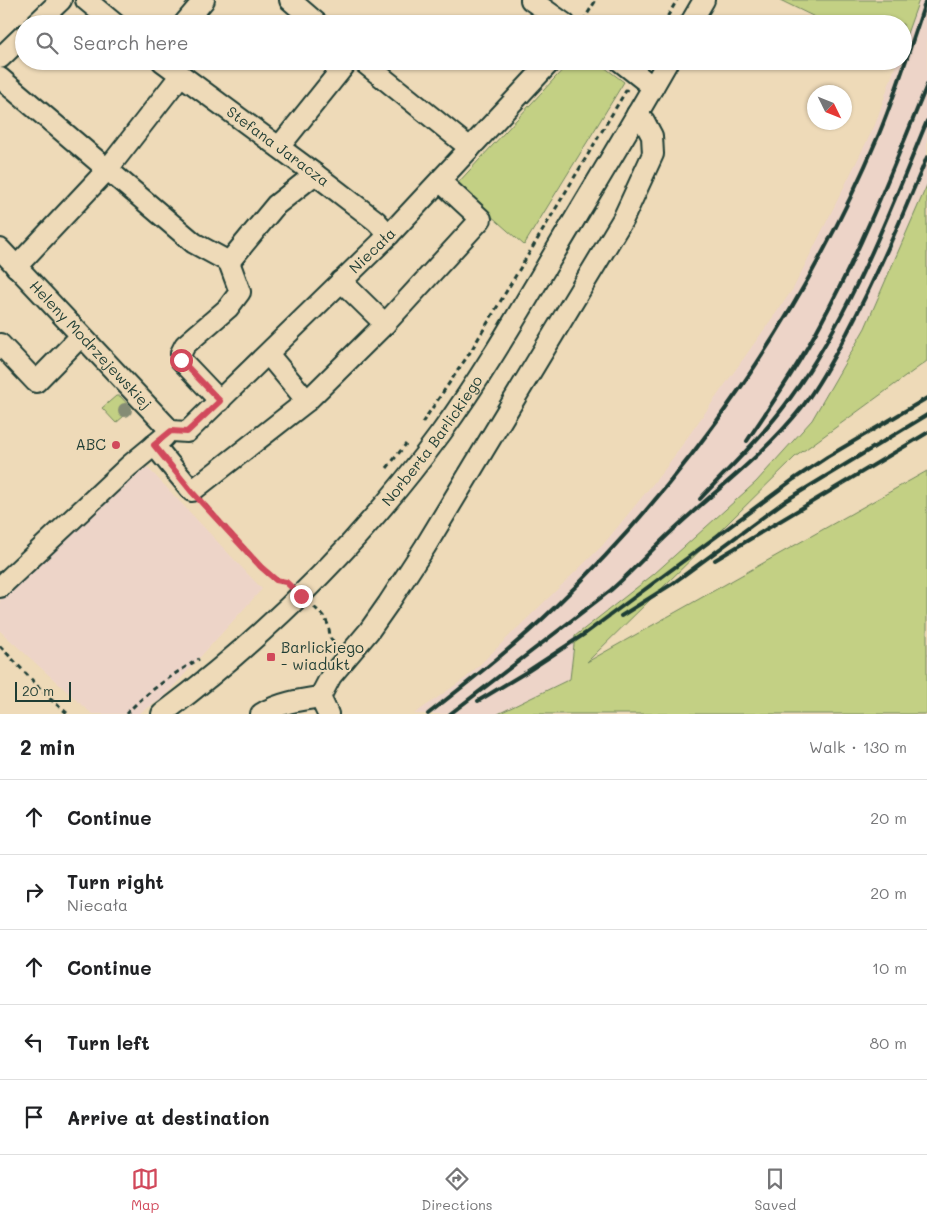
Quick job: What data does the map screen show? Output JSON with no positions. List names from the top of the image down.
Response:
{
  "streets": {
    "street": [
      "Stefana Jaracza",
      "Niecała",
      "Heleny Modrzejewskiej",
      "Norberta Barlickiego"
    ]
  },
  "crossings": [
    ["Stefana Jaracza", "Niecała"],
    ["Niecała", "Heleny Modrzejewskiej"]
  ],
  "places": {
    "other": ["ABC"],
    "transit": ["Barlickiego - wiadukt"]
  },
  "scale_bar": "20 m",
  "north": "bottom right",
  "page": {
    "search": "Search here",
    "scale": "20 m",
    "heading": ["2 min", "Walk · 130 m"],
    "list": [
      ["Continue", "20 m"],
      ["Turn right", "Niecała", "20 m"],
      ["Continue", "10 m"],
      ["Turn left", "80 m"],
      "Arrive at destination"
    ],
    "nav": ["Map", "Directions", "Saved"]
  }
}
